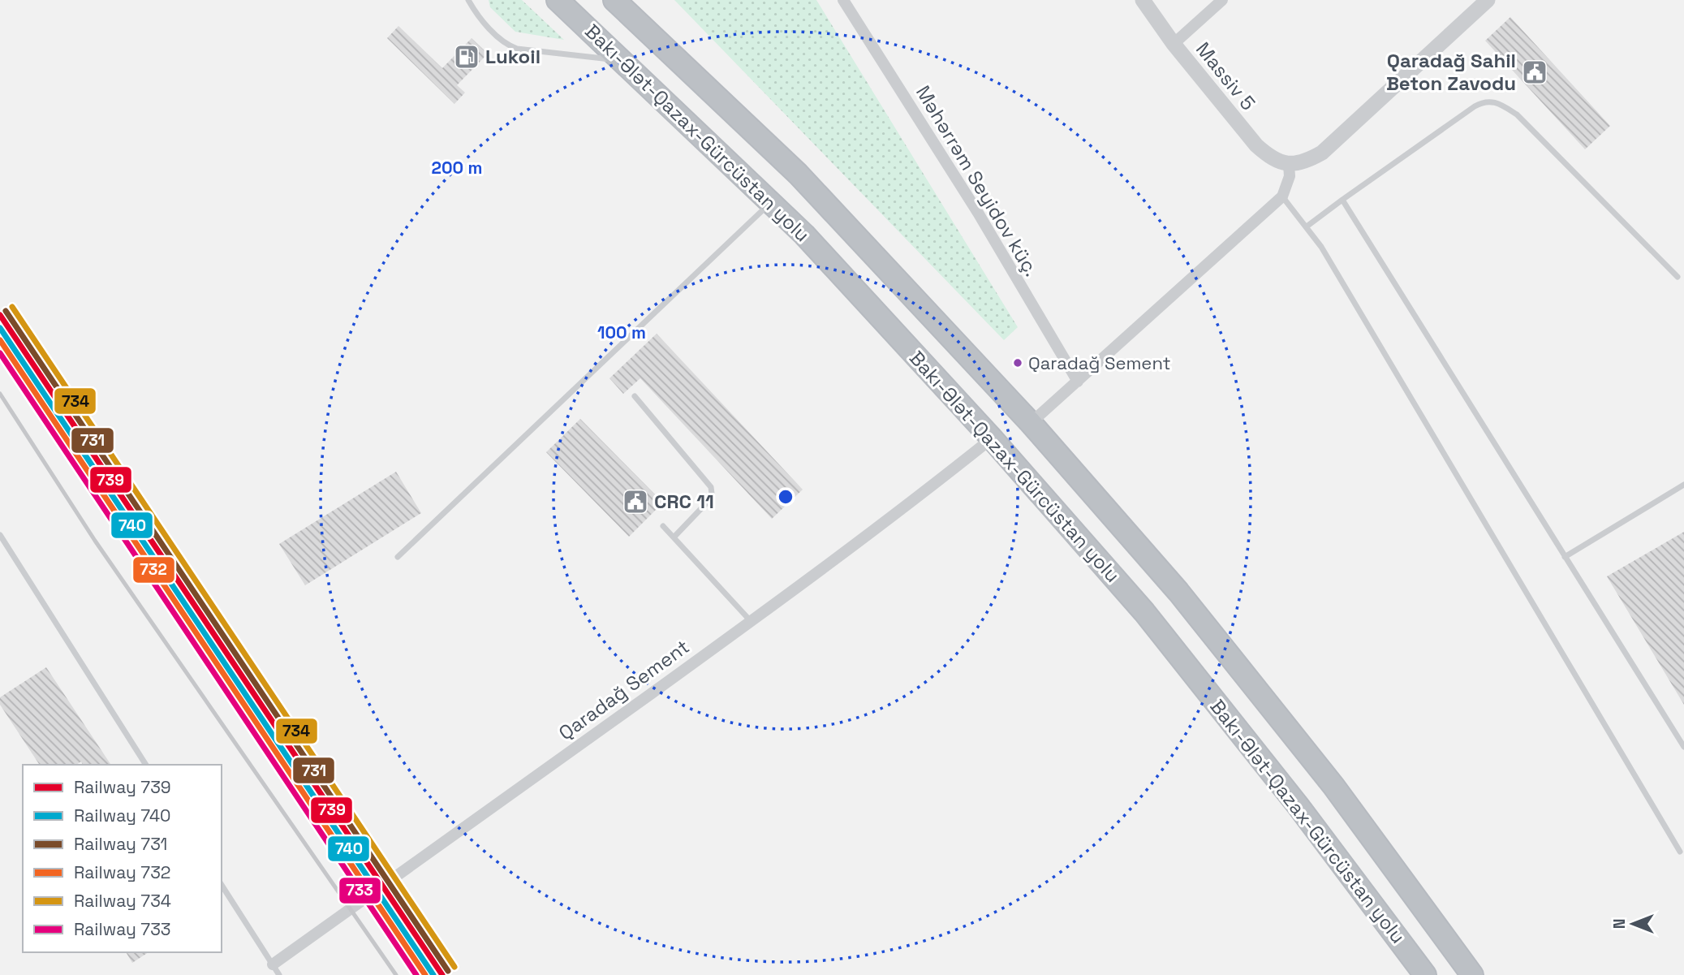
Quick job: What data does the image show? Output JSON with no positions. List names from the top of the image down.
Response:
{
  "streets": {
    "highway": ["Bakı-Ələt-Qazax-Gürcüstan yolu"],
    "street": ["Massiv 5", "Məhərrəm Seyidov küç.", "Qaradağ Sement"]
  },
  "crossings": [
    ["Bakı-Ələt-Qazax-Gürcüstan yolu", "Qaradağ Sement"]
  ],
  "places": {
    "fuel station": ["Lukoil"],
    "public building": ["Qaradağ Sahil Beton Zavodu", "CRC 11"],
    "other": ["Qaradağ Sement"]
  },
  "lines": [
    "rail line 734",
    "rail line 731",
    "rail line 739",
    "rail line 740",
    "rail line 732",
    "rail line 733"
  ],
  "legend": [
    "Railway 739",
    "Railway 740",
    "Railway 731",
    "Railway 732",
    "Railway 734",
    "Railway 733"
  ],
  "north": "left",
  "rings": ["200 m", "100 m"]
}
